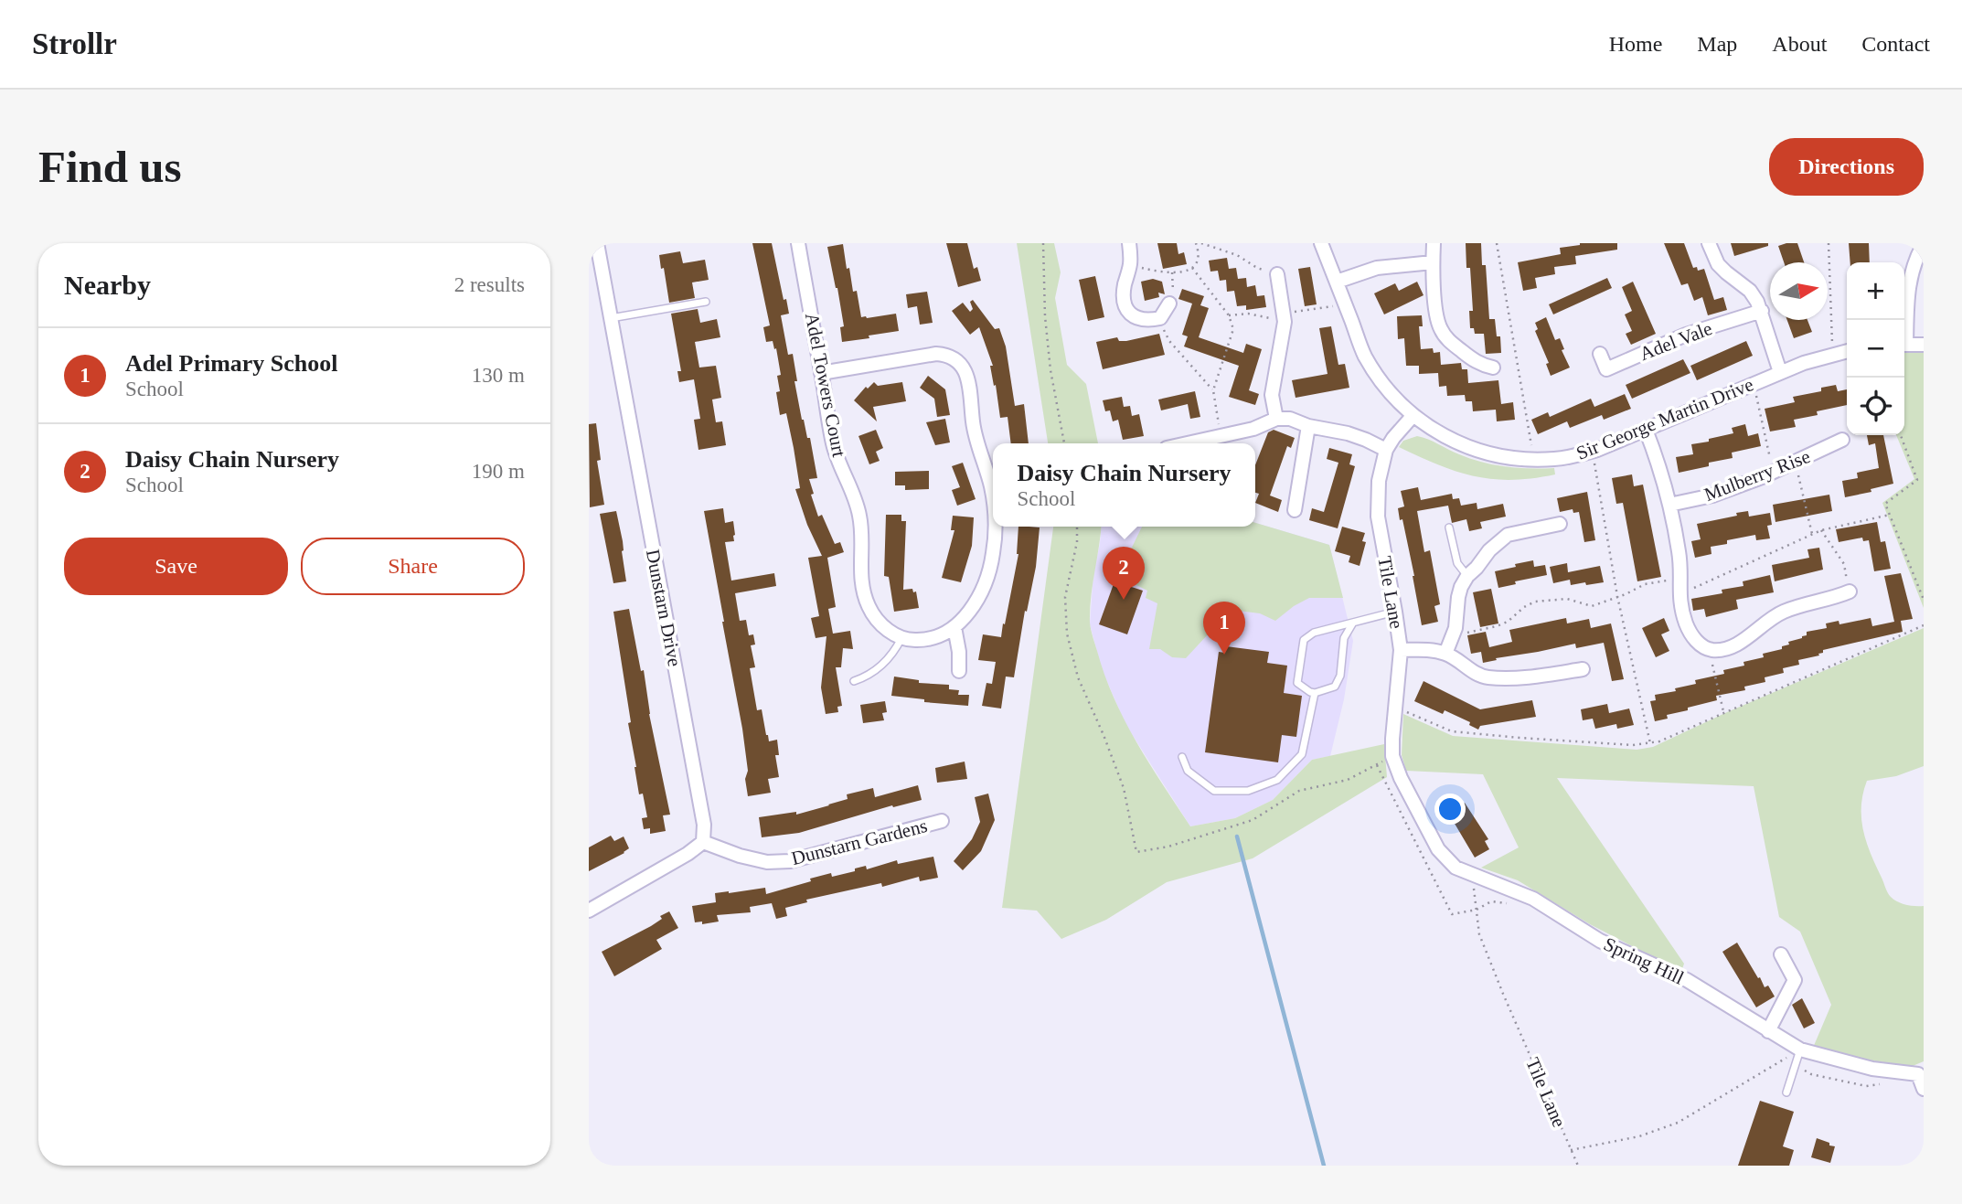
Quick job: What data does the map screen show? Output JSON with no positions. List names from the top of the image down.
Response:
{
  "streets": {
    "street": [
      "Adel Vale",
      "Adel Towers Court",
      "Sir George Martin Drive",
      "Mulberry Rise",
      "Tile Lane",
      "Dunstarn Drive",
      "Dunstarn Gardens",
      "Spring Hill"
    ]
  },
  "crossings": [
    ["Sir George Martin Drive", "Tile Lane"],
    ["Tile Lane", "Spring Hill"],
    ["Dunstarn Drive", "Dunstarn Gardens"]
  ],
  "north": "right",
  "page": {
    "header": "Strollr",
    "nav": [
      "Home",
      "Map",
      "About",
      "Contact"
    ],
    "buttons": [
      "Directions",
      ["Save", "Share"]
    ],
    "title": "Find us",
    "heading": ["Nearby", "2 results"],
    "map_buttons": ["+", "−"],
    "list": [
      {
        "mark": "1",
        "name": "Adel Primary School",
        "note": "School",
        "value": "130 m"
      },
      {
        "mark": "2",
        "name": "Daisy Chain Nursery",
        "note": "School",
        "value": "190 m"
      }
    ],
    "popup": ["Daisy Chain Nursery", "School"],
    "pins": ["2", "1"]
  }
}
